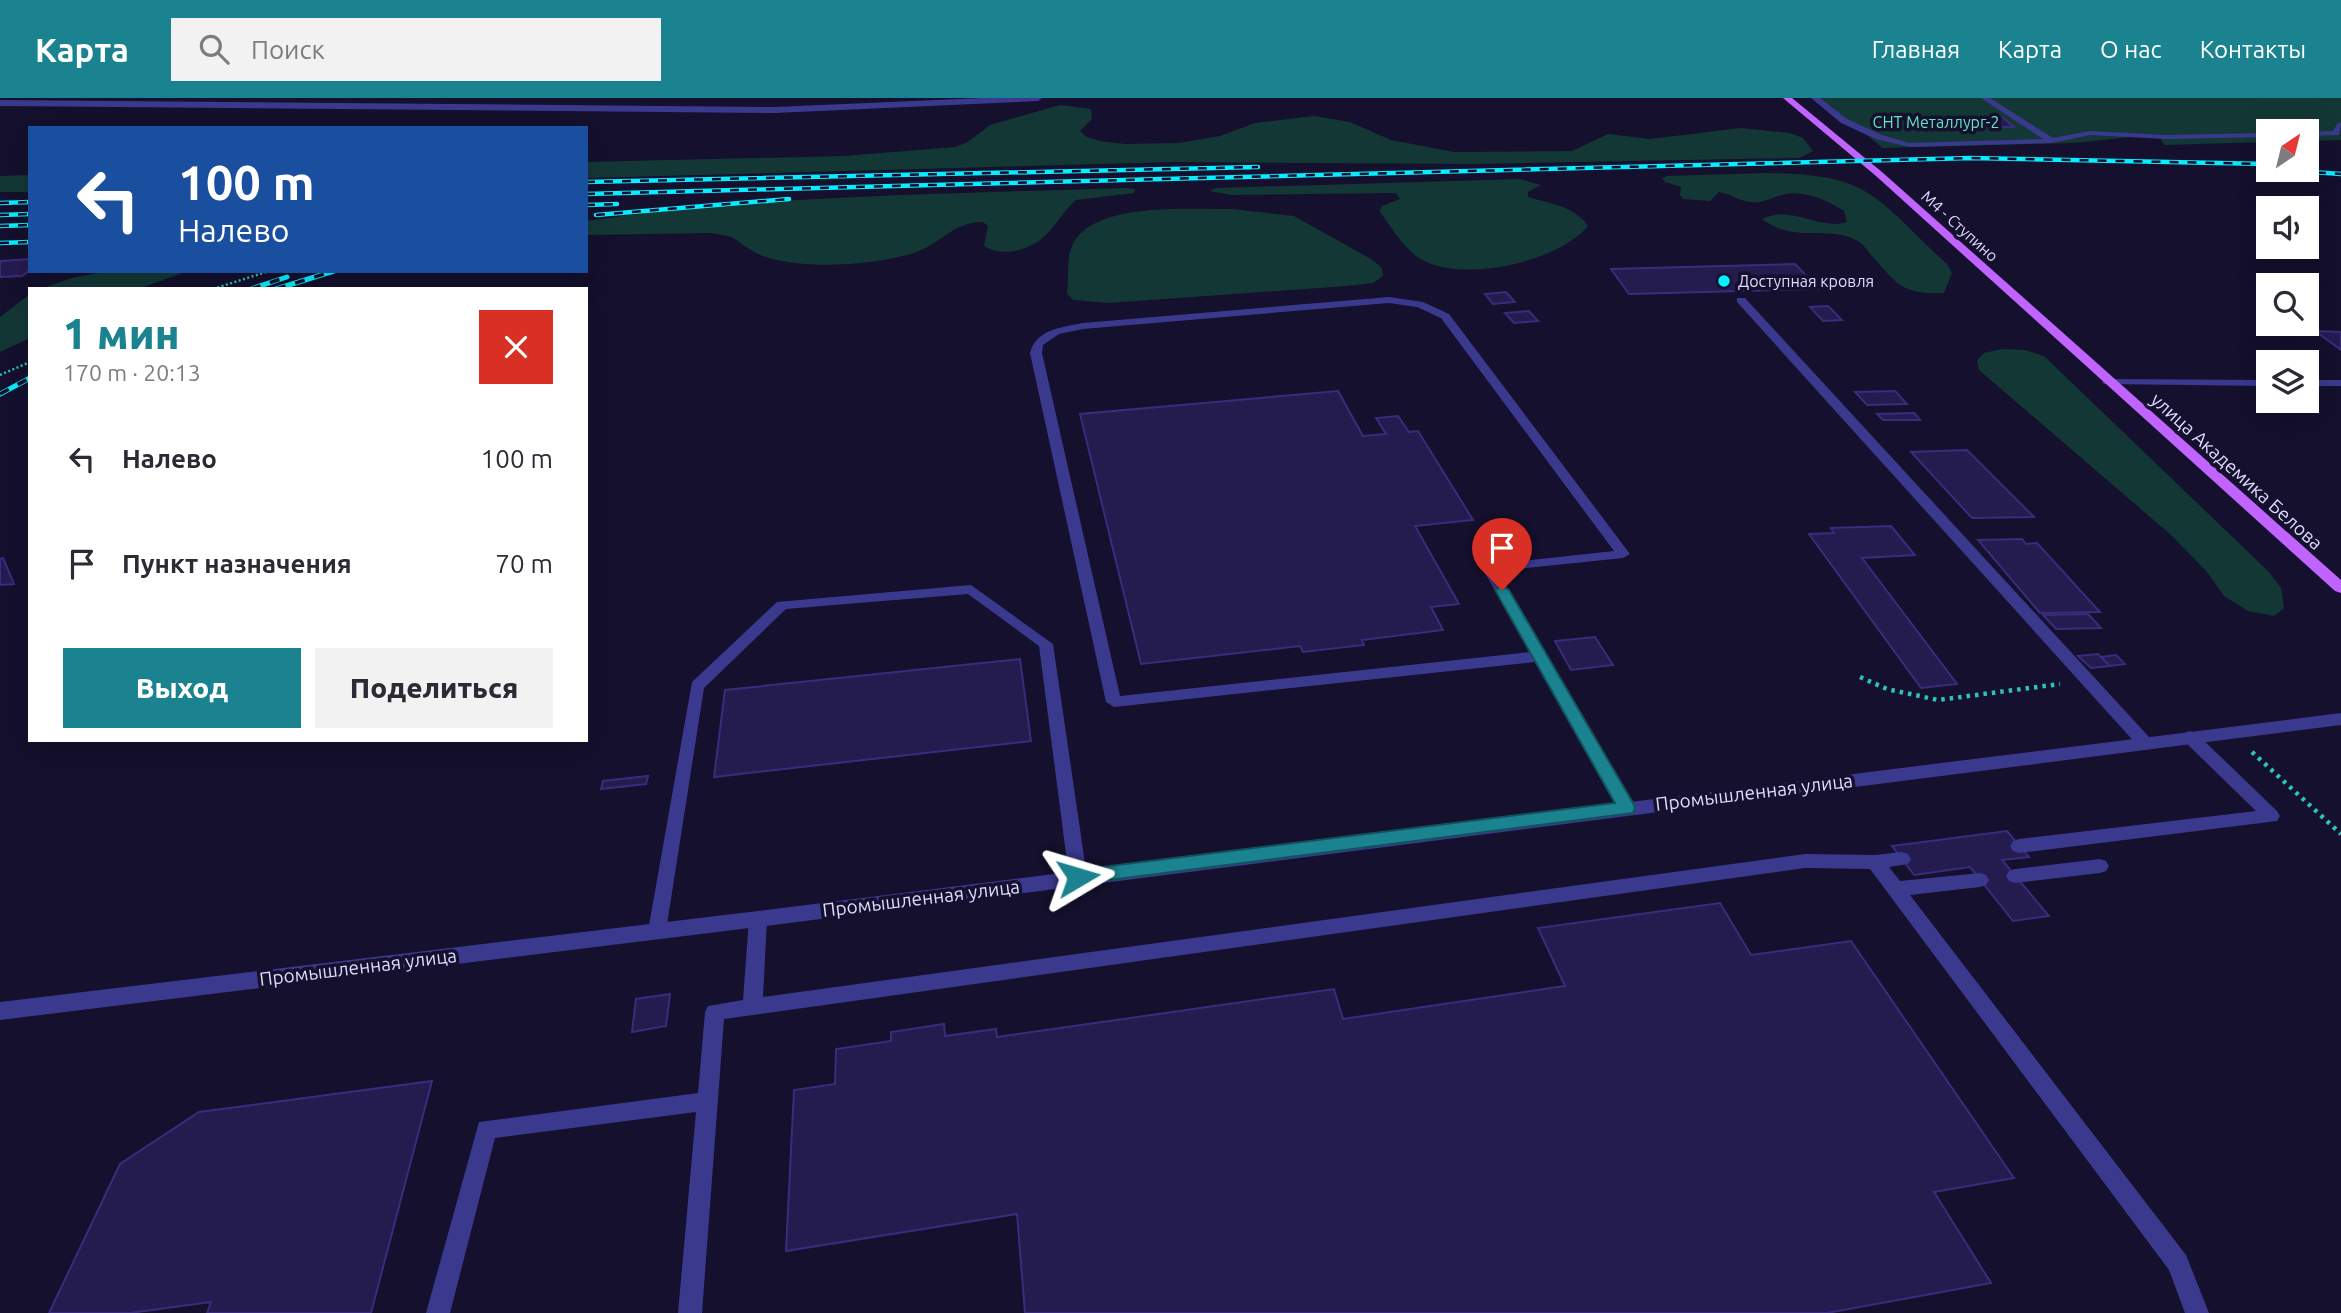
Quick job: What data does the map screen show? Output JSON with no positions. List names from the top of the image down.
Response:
{
  "streets": {
    "main road": ["М4 - Ступино", "улица Академика Белова"],
    "street": ["Промышленная улица"]
  },
  "crossings": [
    ["М4 - Ступино", "улица Академика Белова"]
  ],
  "parks": ["СНТ Металлург-2"],
  "places": ["Доступная кровля"],
  "north": "top right",
  "page": {
    "header": "Карта",
    "search": "Поиск",
    "nav": [
      "Главная",
      "Карта",
      "О нас",
      "Контакты"
    ],
    "turn": ["100 m", "Налево"],
    "heading": ["1 мин", "170 m · 20:13"],
    "list": [
      {
        "name": "Налево",
        "value": "100 m"
      },
      {
        "name": "Пункт назначения",
        "value": "70 m"
      }
    ],
    "buttons": ["Выход", "Поделиться"]
  }
}
